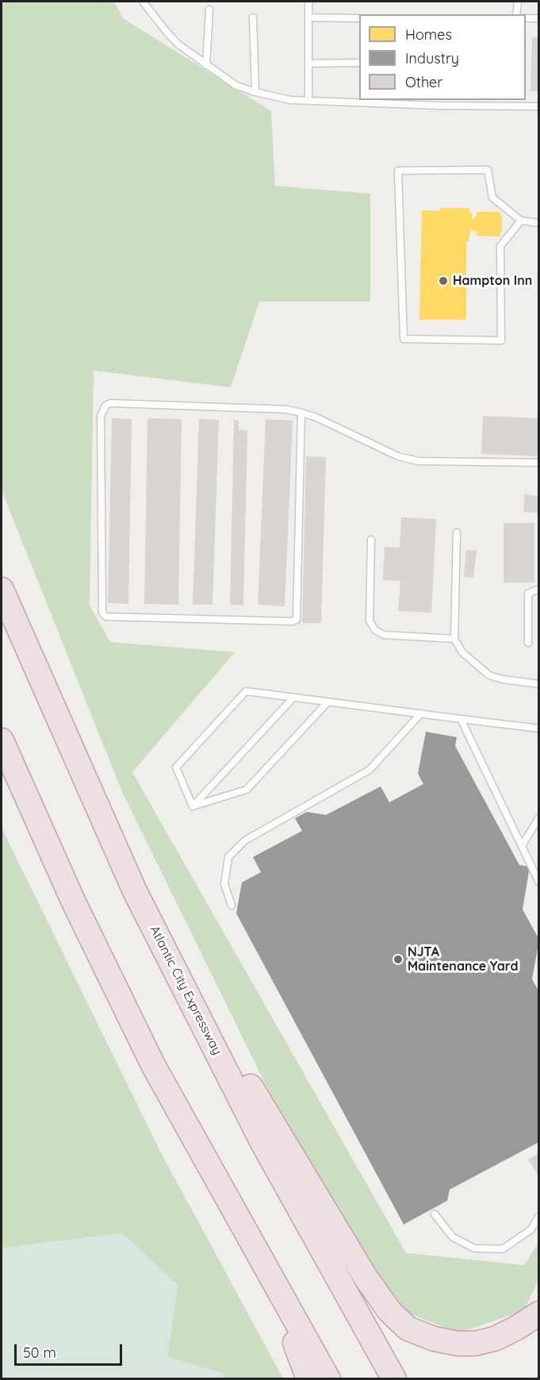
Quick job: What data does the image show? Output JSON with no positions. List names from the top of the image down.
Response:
{
  "streets": {
    "highway": ["Atlantic City Expressway"]
  },
  "places": ["Hampton Inn", "NJTA Maintenance Yard"],
  "legend": ["Homes", "Industry", "Other"],
  "scale_bar": "50 m"
}
